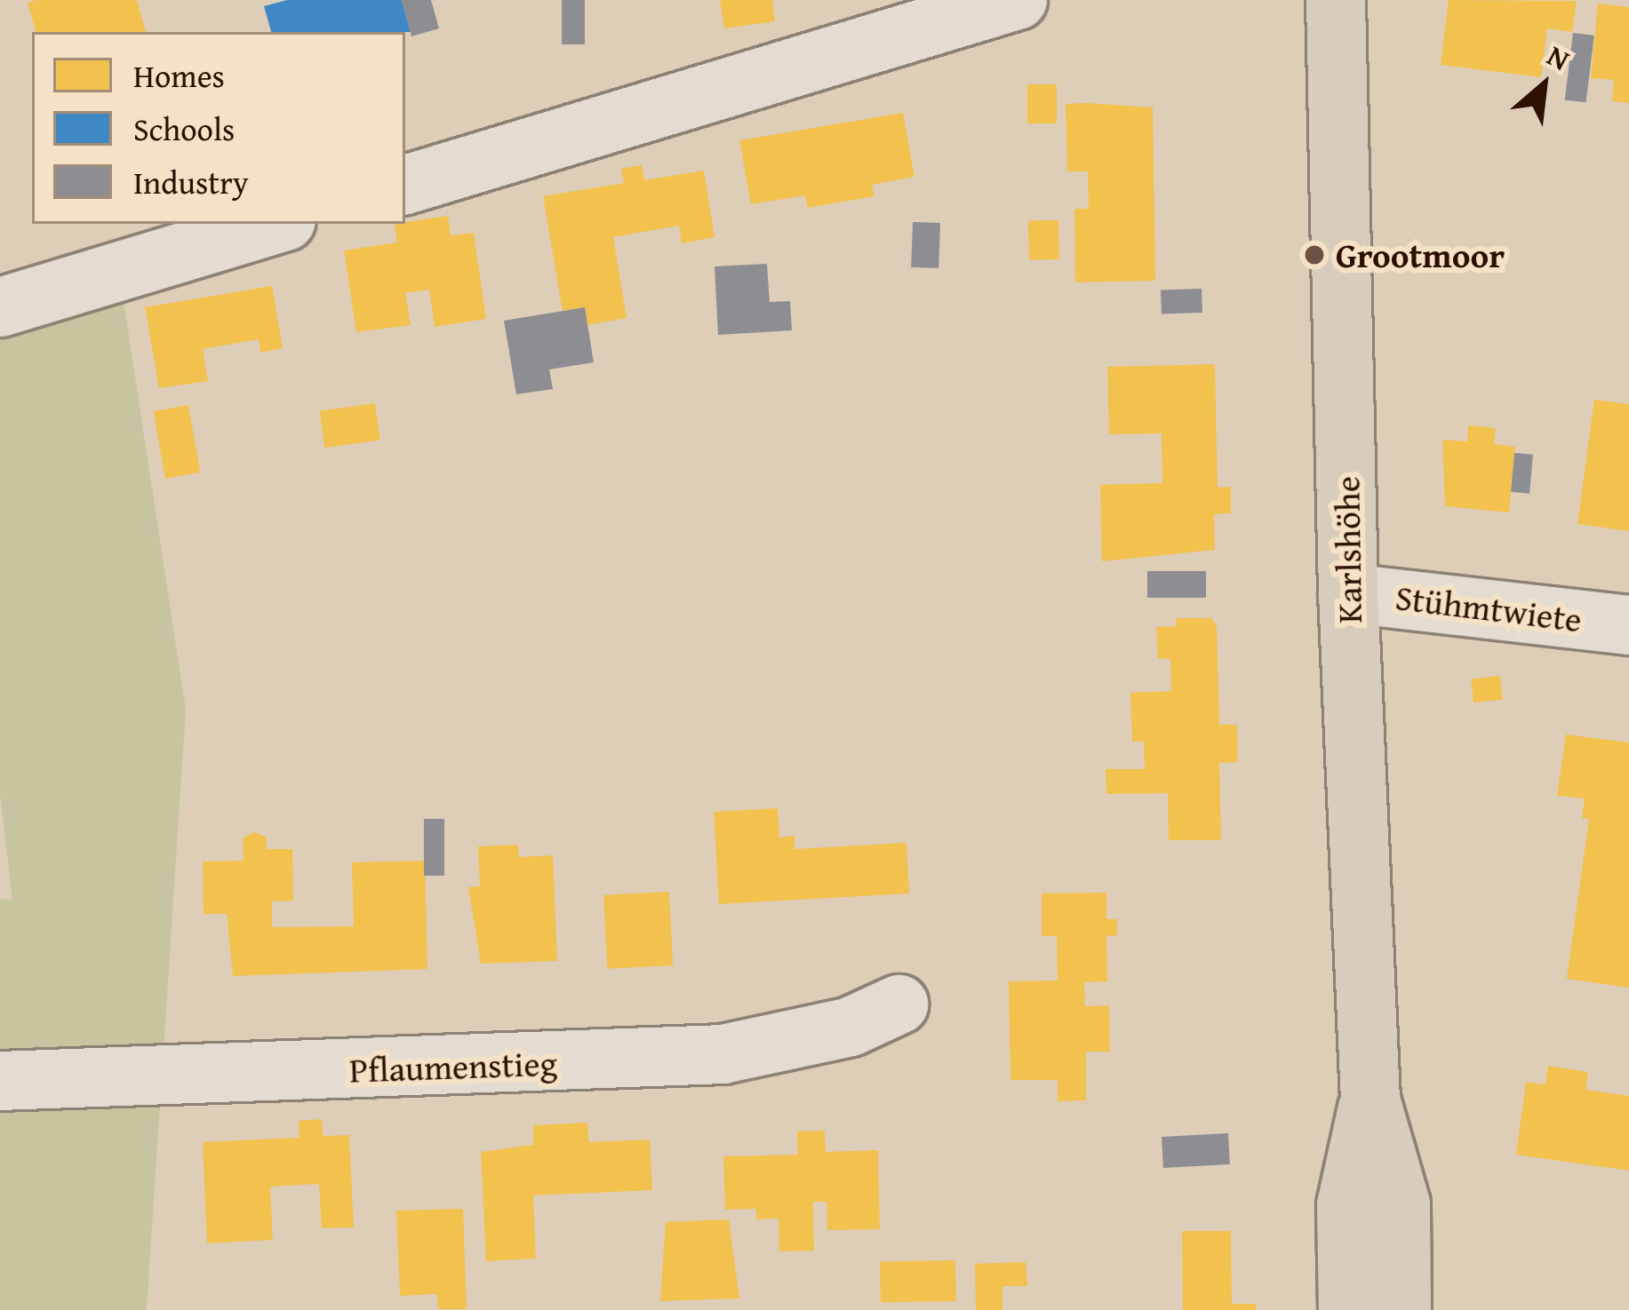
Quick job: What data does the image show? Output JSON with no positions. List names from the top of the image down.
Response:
{
  "streets": {
    "main road": ["Karlshöhe"],
    "street": ["Stühmtwiete", "Pflaumenstieg"]
  },
  "crossings": [
    ["Karlshöhe", "Stühmtwiete"]
  ],
  "places": ["Grootmoor"],
  "legend": ["Homes", "Schools", "Industry"],
  "north": "top right"
}
